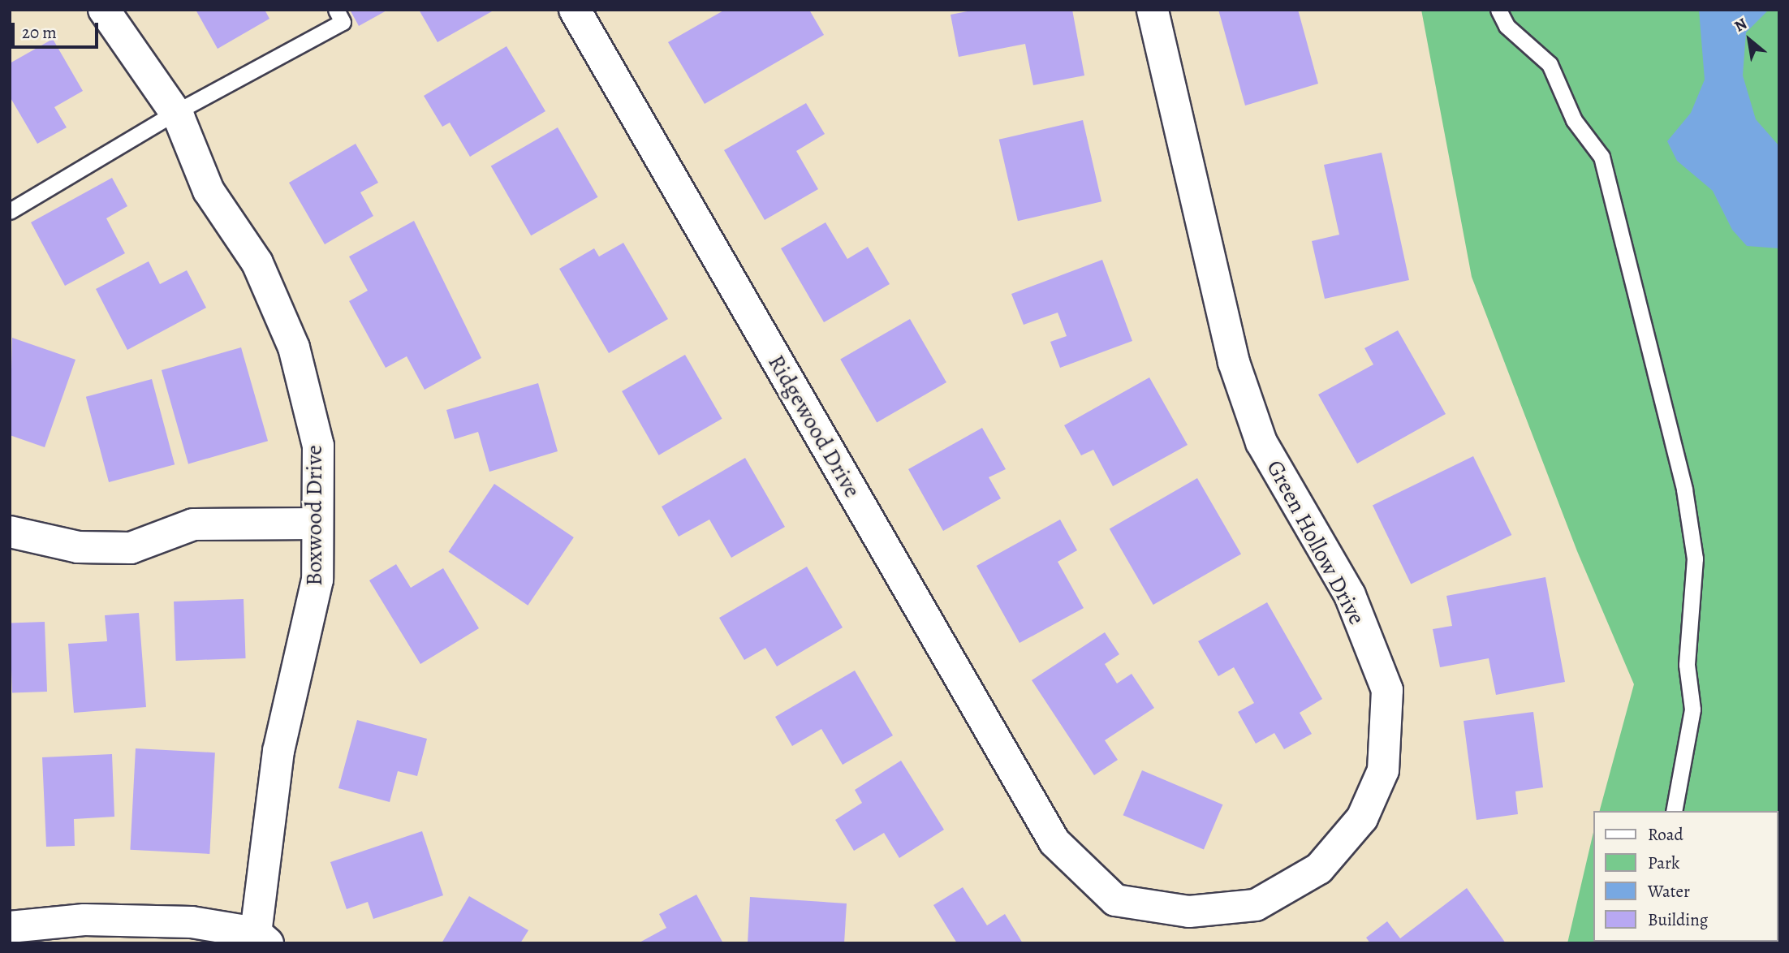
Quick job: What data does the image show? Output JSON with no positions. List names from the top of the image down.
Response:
{
  "streets": {
    "street": ["Ridgewood Drive", "Boxwood Drive", "Green Hollow Drive"]
  },
  "crossings": [
    ["Ridgewood Drive", "Green Hollow Drive"]
  ],
  "legend": [
    "Road",
    "Park",
    "Water",
    "Building"
  ],
  "scale_bar": "20 m",
  "north": "top left"
}
